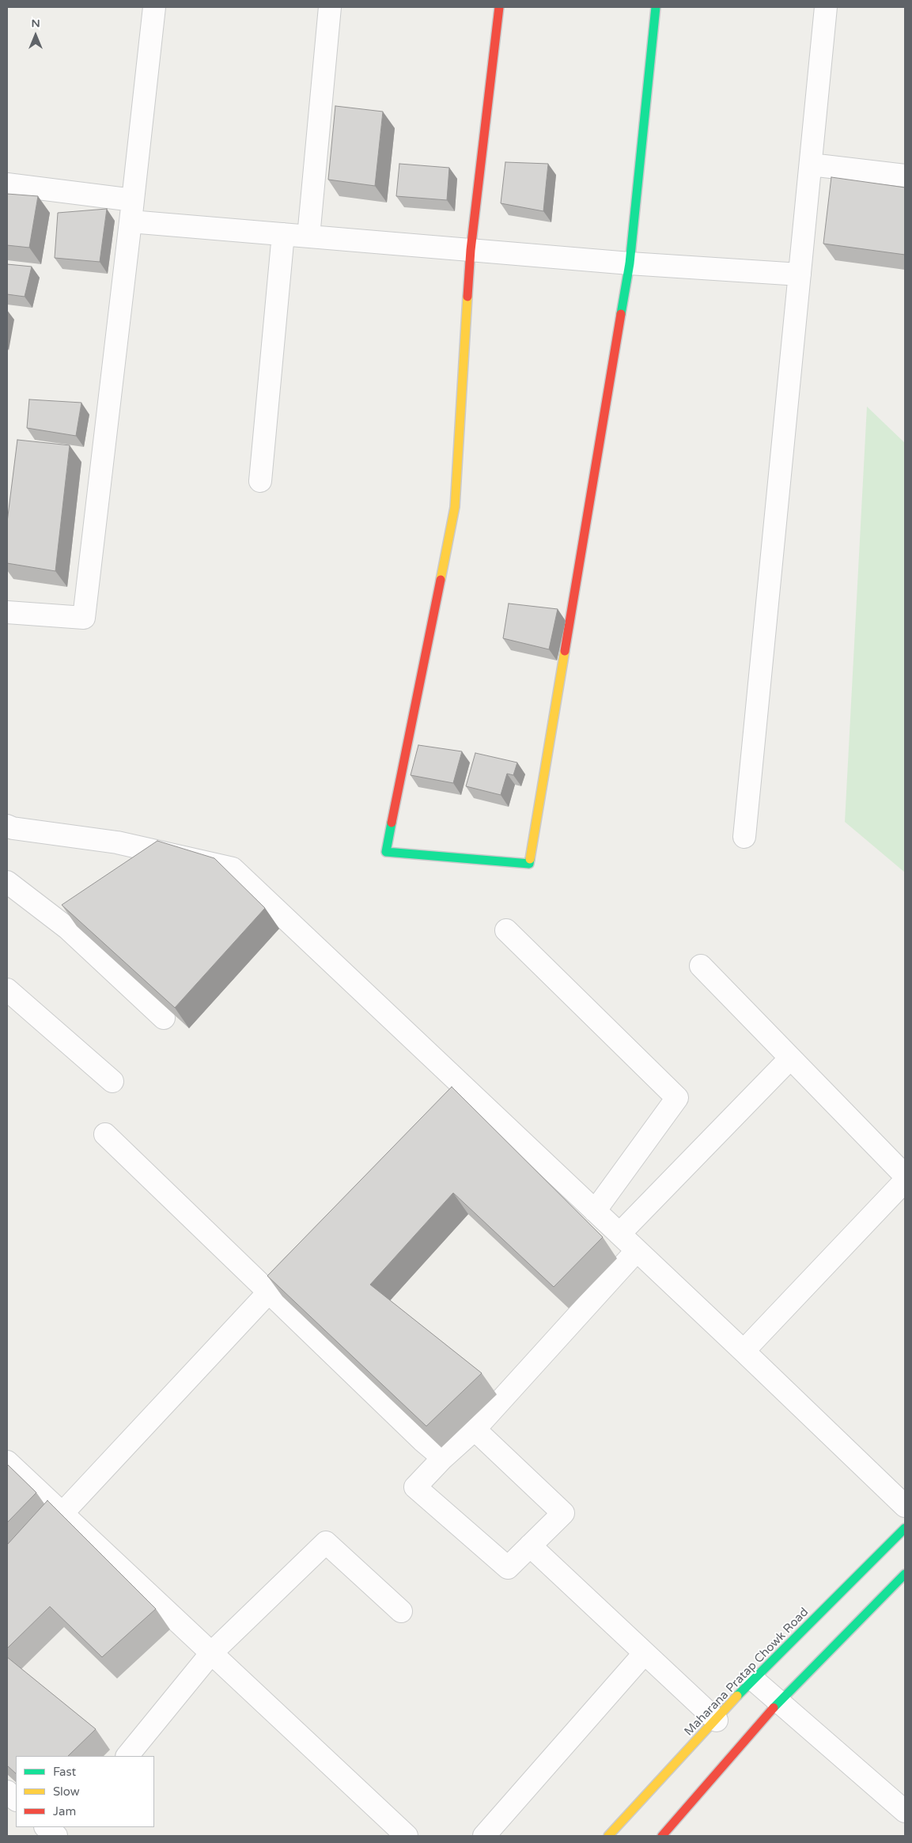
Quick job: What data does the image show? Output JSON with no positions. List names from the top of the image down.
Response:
{
  "streets": {
    "street": ["Maharana Pratap Chowk Road"]
  },
  "legend": ["Fast", "Slow", "Jam"],
  "north": "top"
}
